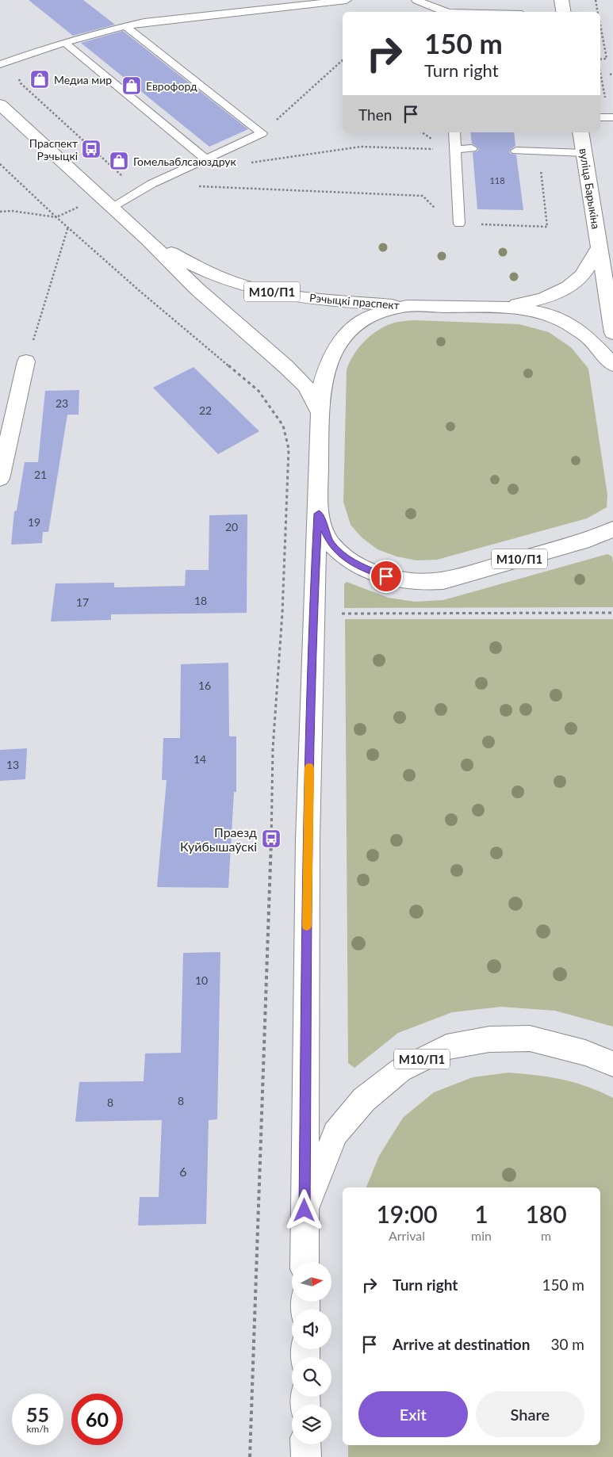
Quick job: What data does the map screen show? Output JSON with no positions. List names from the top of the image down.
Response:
{
  "streets": {
    "main road": ["вуліца Барыкіна", "М10/П1", "Рэчыцкі праспект"]
  },
  "crossings": [
    ["вуліца Барыкіна", "М10/П1"],
    ["М10/П1", "Рэчыцкі праспект"]
  ],
  "places": {
    "shop": ["Медиа мир", "Еврофорд", "Гомельаблсаюздрук"],
    "bus stop": ["Праспект Рэчыцкі", "Праезд Куйбышаўскі"]
  },
  "house_numbers": [
    "118",
    "23",
    "22",
    "21",
    "19",
    "20",
    "18",
    "17",
    "16",
    "14",
    "13",
    "10",
    "8",
    "8",
    "6"
  ],
  "north": "right",
  "page": {
    "turn": ["150 m", "Turn right"],
    "then": "Then",
    "eta": [
      "19:00",
      "Arrival",
      "1",
      "min",
      "180",
      "m"
    ],
    "list": [
      {
        "name": "Turn right",
        "value": "150 m"
      },
      {
        "name": "Arrive at destination",
        "value": "30 m"
      }
    ],
    "buttons": ["Exit", "Share"],
    "speed": "55 km/h",
    "limit": "60"
  }
}
